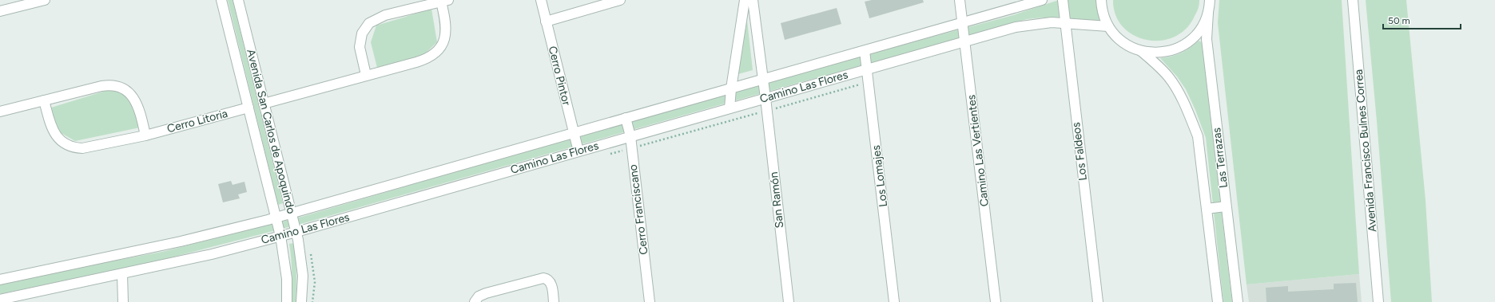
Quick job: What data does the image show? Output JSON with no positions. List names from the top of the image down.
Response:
{
  "streets": {
    "street": [
      "Cerro Pintor",
      "Camino Las Flores",
      "Cerro Litoria",
      "Avenida San Carlos de Apoquindo",
      "Camino Las Vertientes",
      "Avenida Francisco Bulnes Correa",
      "Los Faldeos",
      "Las Terrazas",
      "Los Lomajes",
      "San Ramón",
      "Cerro Franciscano"
    ]
  },
  "crossings": [
    ["Cerro Pintor", "Camino Las Flores"],
    ["Camino Las Flores", "Avenida San Carlos de Apoquindo"],
    ["Camino Las Flores", "Camino Las Vertientes"],
    ["Camino Las Flores", "Los Faldeos"],
    ["Camino Las Flores", "Los Lomajes"],
    ["Camino Las Flores", "San Ramón"],
    ["Camino Las Flores", "Cerro Franciscano"],
    ["Cerro Litoria", "Avenida San Carlos de Apoquindo"]
  ],
  "scale_bar": "50 m"
}
